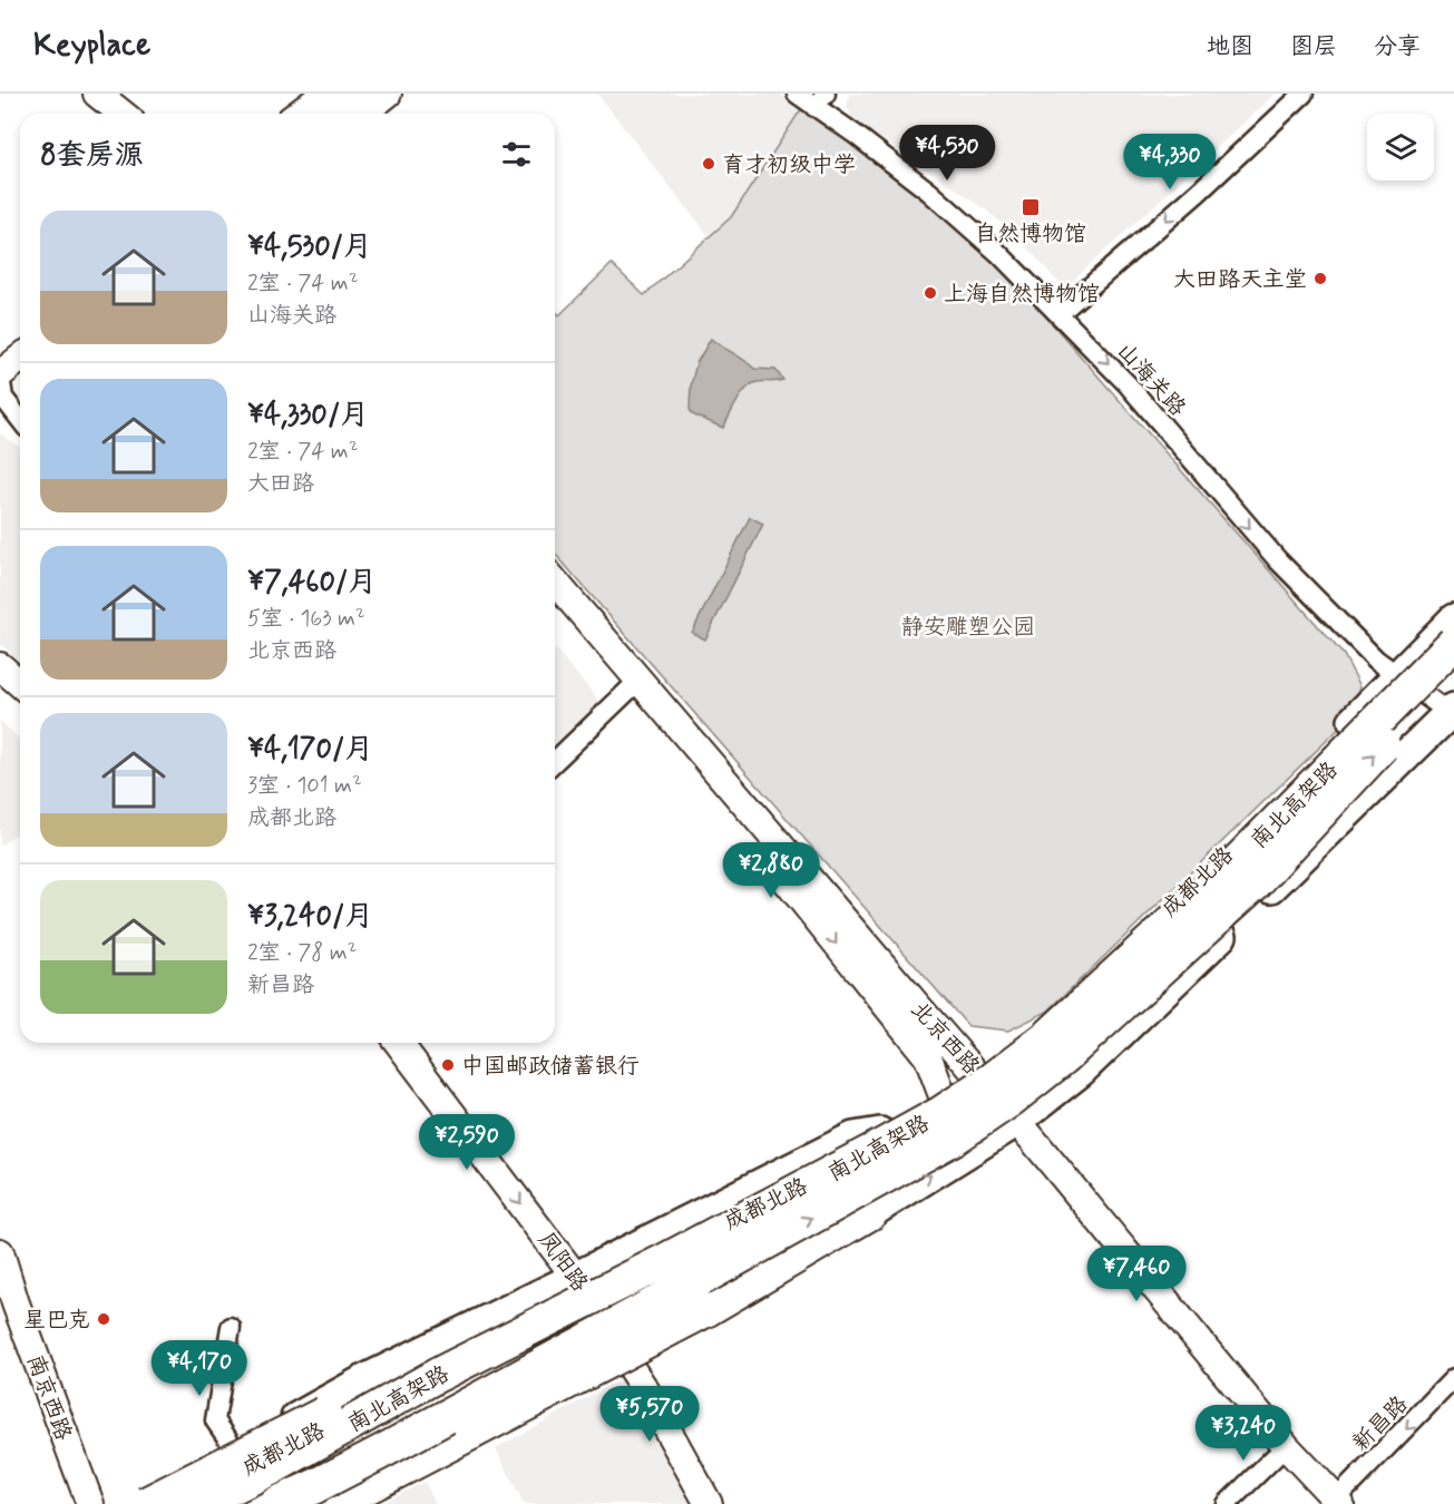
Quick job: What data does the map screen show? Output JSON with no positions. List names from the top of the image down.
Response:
{
  "streets": {
    "highway": ["南北高架路"],
    "main road": [
      "成都北路",
      "北京西路",
      "凤阳路",
      "南京西路"
    ],
    "street": ["山海关路", "新昌路"]
  },
  "crossings": [
    ["山海关路", "成都北路"],
    ["南北高架路", "成都北路"],
    ["成都北路", "北京西路"],
    ["成都北路", "凤阳路"],
    ["北京西路", "新昌路"]
  ],
  "one_way": ["山海关路", "凤阳路", "新昌路"],
  "parks": ["静安雕塑公园"],
  "places": {
    "other": [
      "育才初级中学",
      "大田路天主堂",
      "上海自然博物馆",
      "中国邮政储蓄银行",
      "星巴克"
    ],
    "transit": ["自然博物馆"]
  },
  "page": {
    "header": "Keyplace",
    "nav": ["地图", "图层", "分享"],
    "heading": "8套房源",
    "price": [
      "¥4,530",
      "¥4,330",
      "¥2,880",
      "¥2,590",
      "¥7,460",
      "¥4,170",
      "¥5,570",
      "¥3,240"
    ],
    "list": [
      {
        "name": "¥4,530/月",
        "note": "2室 · 74 m² · 山海关路"
      },
      {
        "name": "¥4,330/月",
        "note": "2室 · 74 m² · 大田路"
      },
      {
        "name": "¥7,460/月",
        "note": "5室 · 163 m² · 北京西路"
      },
      {
        "name": "¥4,170/月",
        "note": "3室 · 101 m² · 成都北路"
      },
      {
        "name": "¥3,240/月",
        "note": "2室 · 78 m² · 新昌路"
      }
    ]
  }
}
